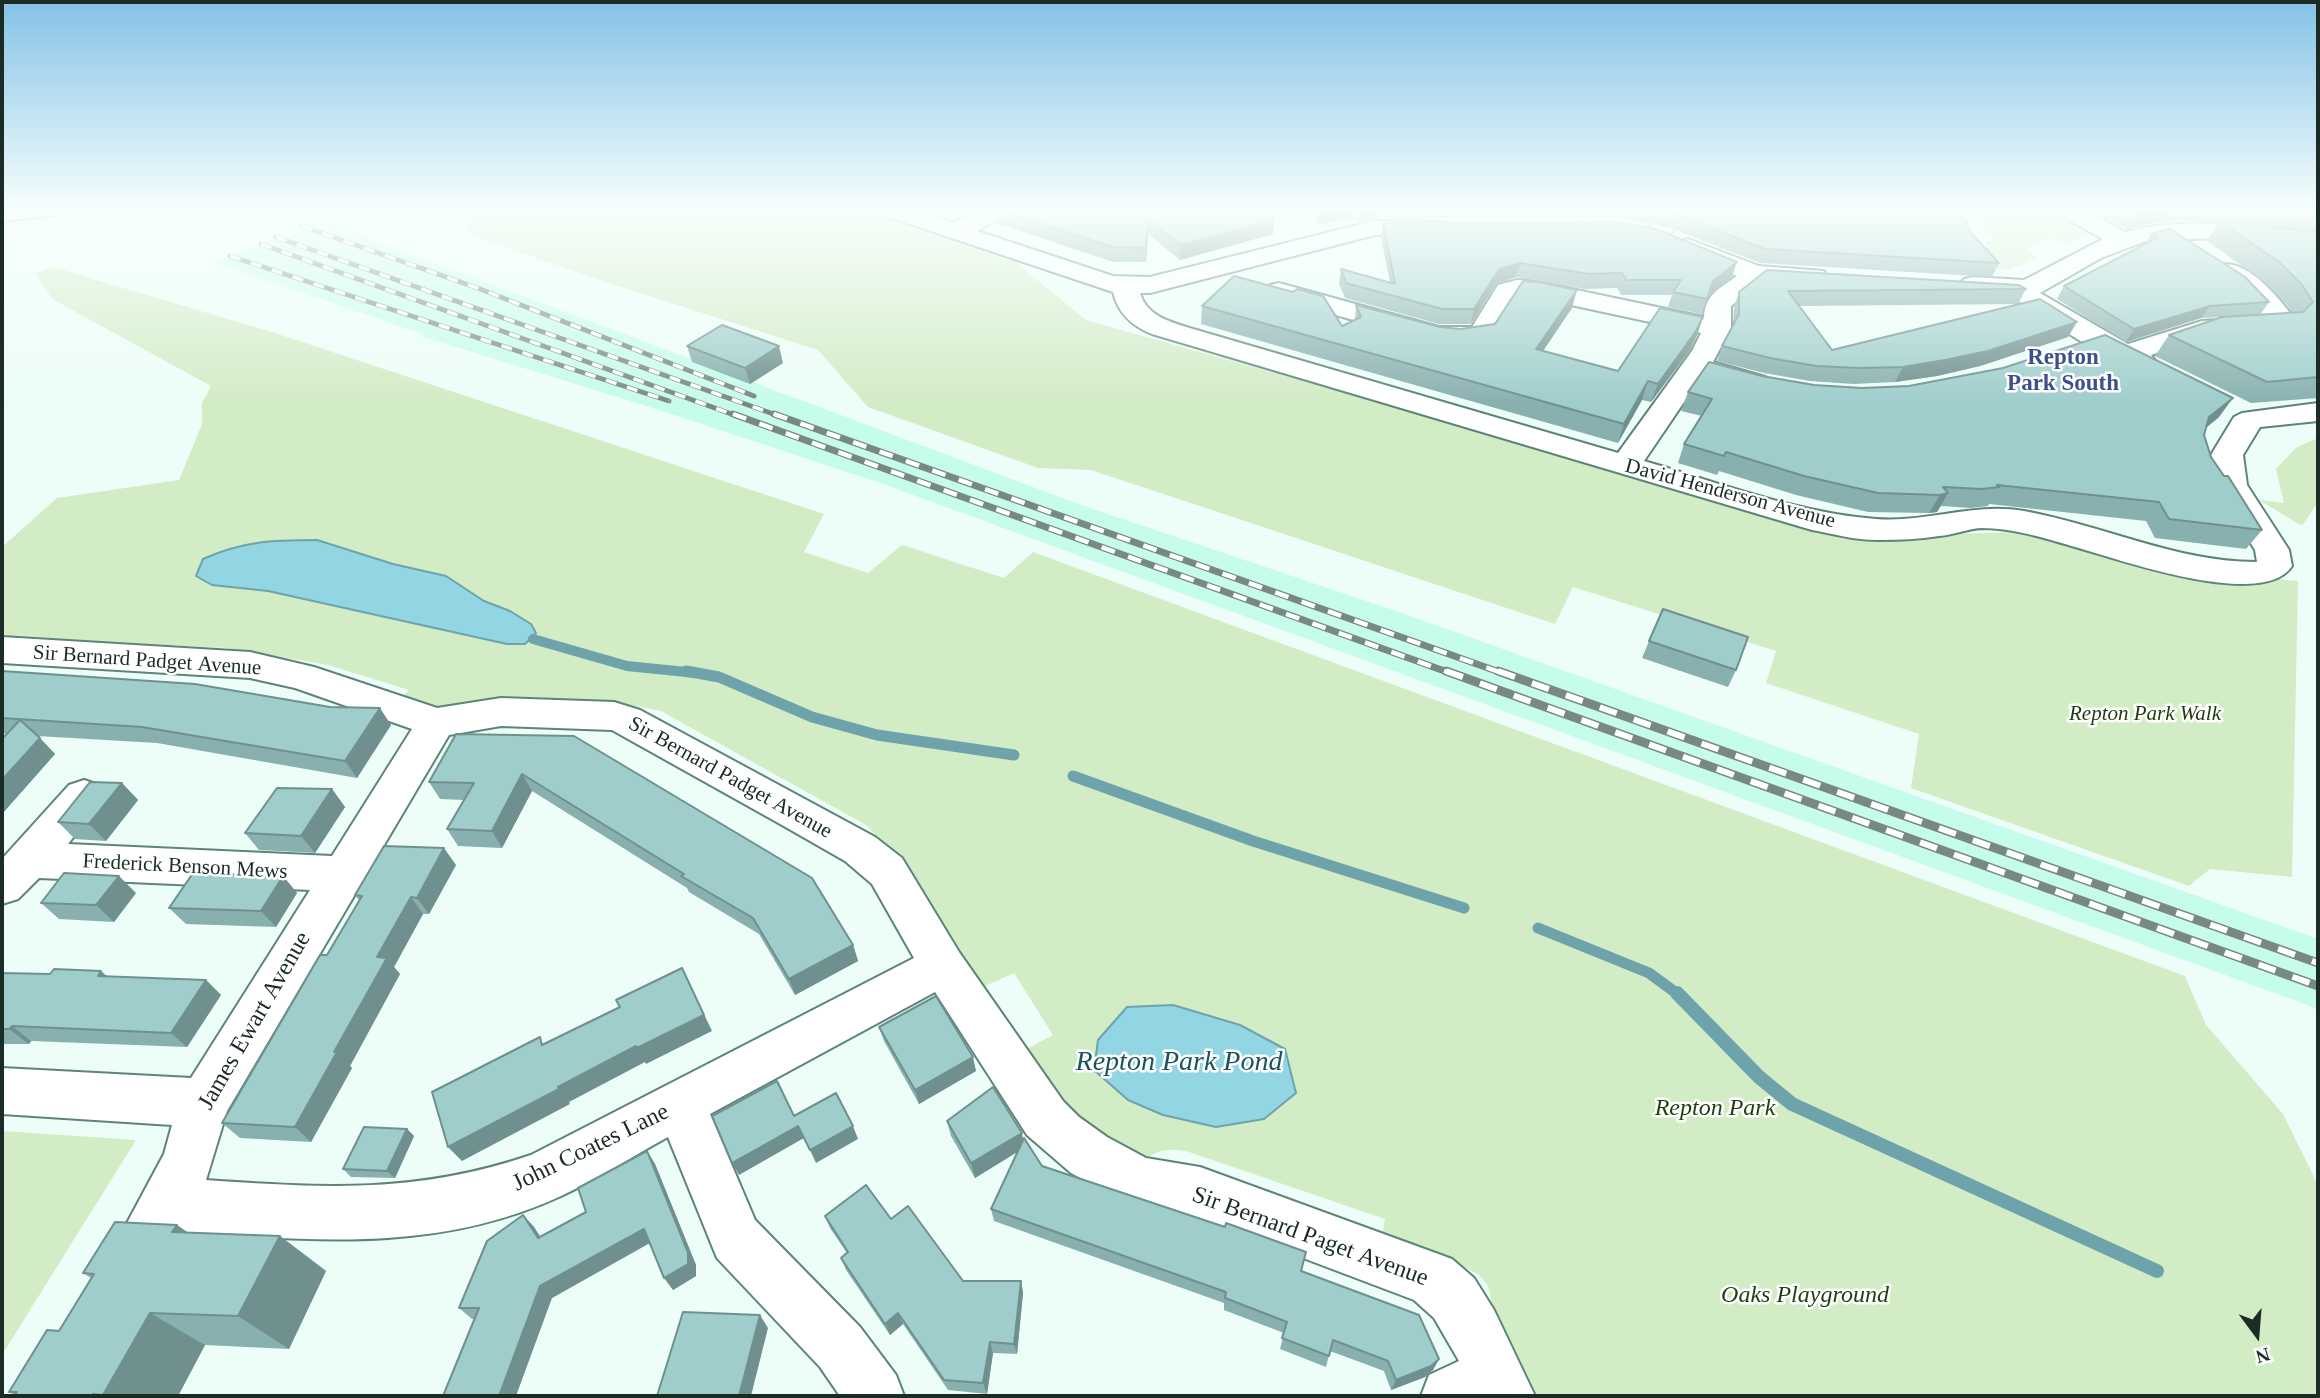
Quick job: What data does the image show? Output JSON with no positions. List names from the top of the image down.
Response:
{
  "streets": {
    "street": [
      "David Henderson Avenue",
      "Sir Bernard Padget Avenue",
      "Frederick Benson Mews",
      "James Ewart Avenue",
      "John Coates Lane",
      "Sir Bernard Paget Avenue"
    ]
  },
  "crossings": [
    ["Sir Bernard Padget Avenue", "James Ewart Avenue"],
    ["Sir Bernard Padget Avenue", "John Coates Lane"],
    ["Sir Bernard Padget Avenue", "Sir Bernard Paget Avenue"],
    ["Frederick Benson Mews", "James Ewart Avenue"],
    ["James Ewart Avenue", "John Coates Lane"],
    ["John Coates Lane", "Sir Bernard Paget Avenue"]
  ],
  "districts": ["Repton Park South"],
  "water": ["Repton Park Pond"],
  "parks": ["Repton Park Walk", "Repton Park", "Oaks Playground"],
  "north": "bottom"
}
